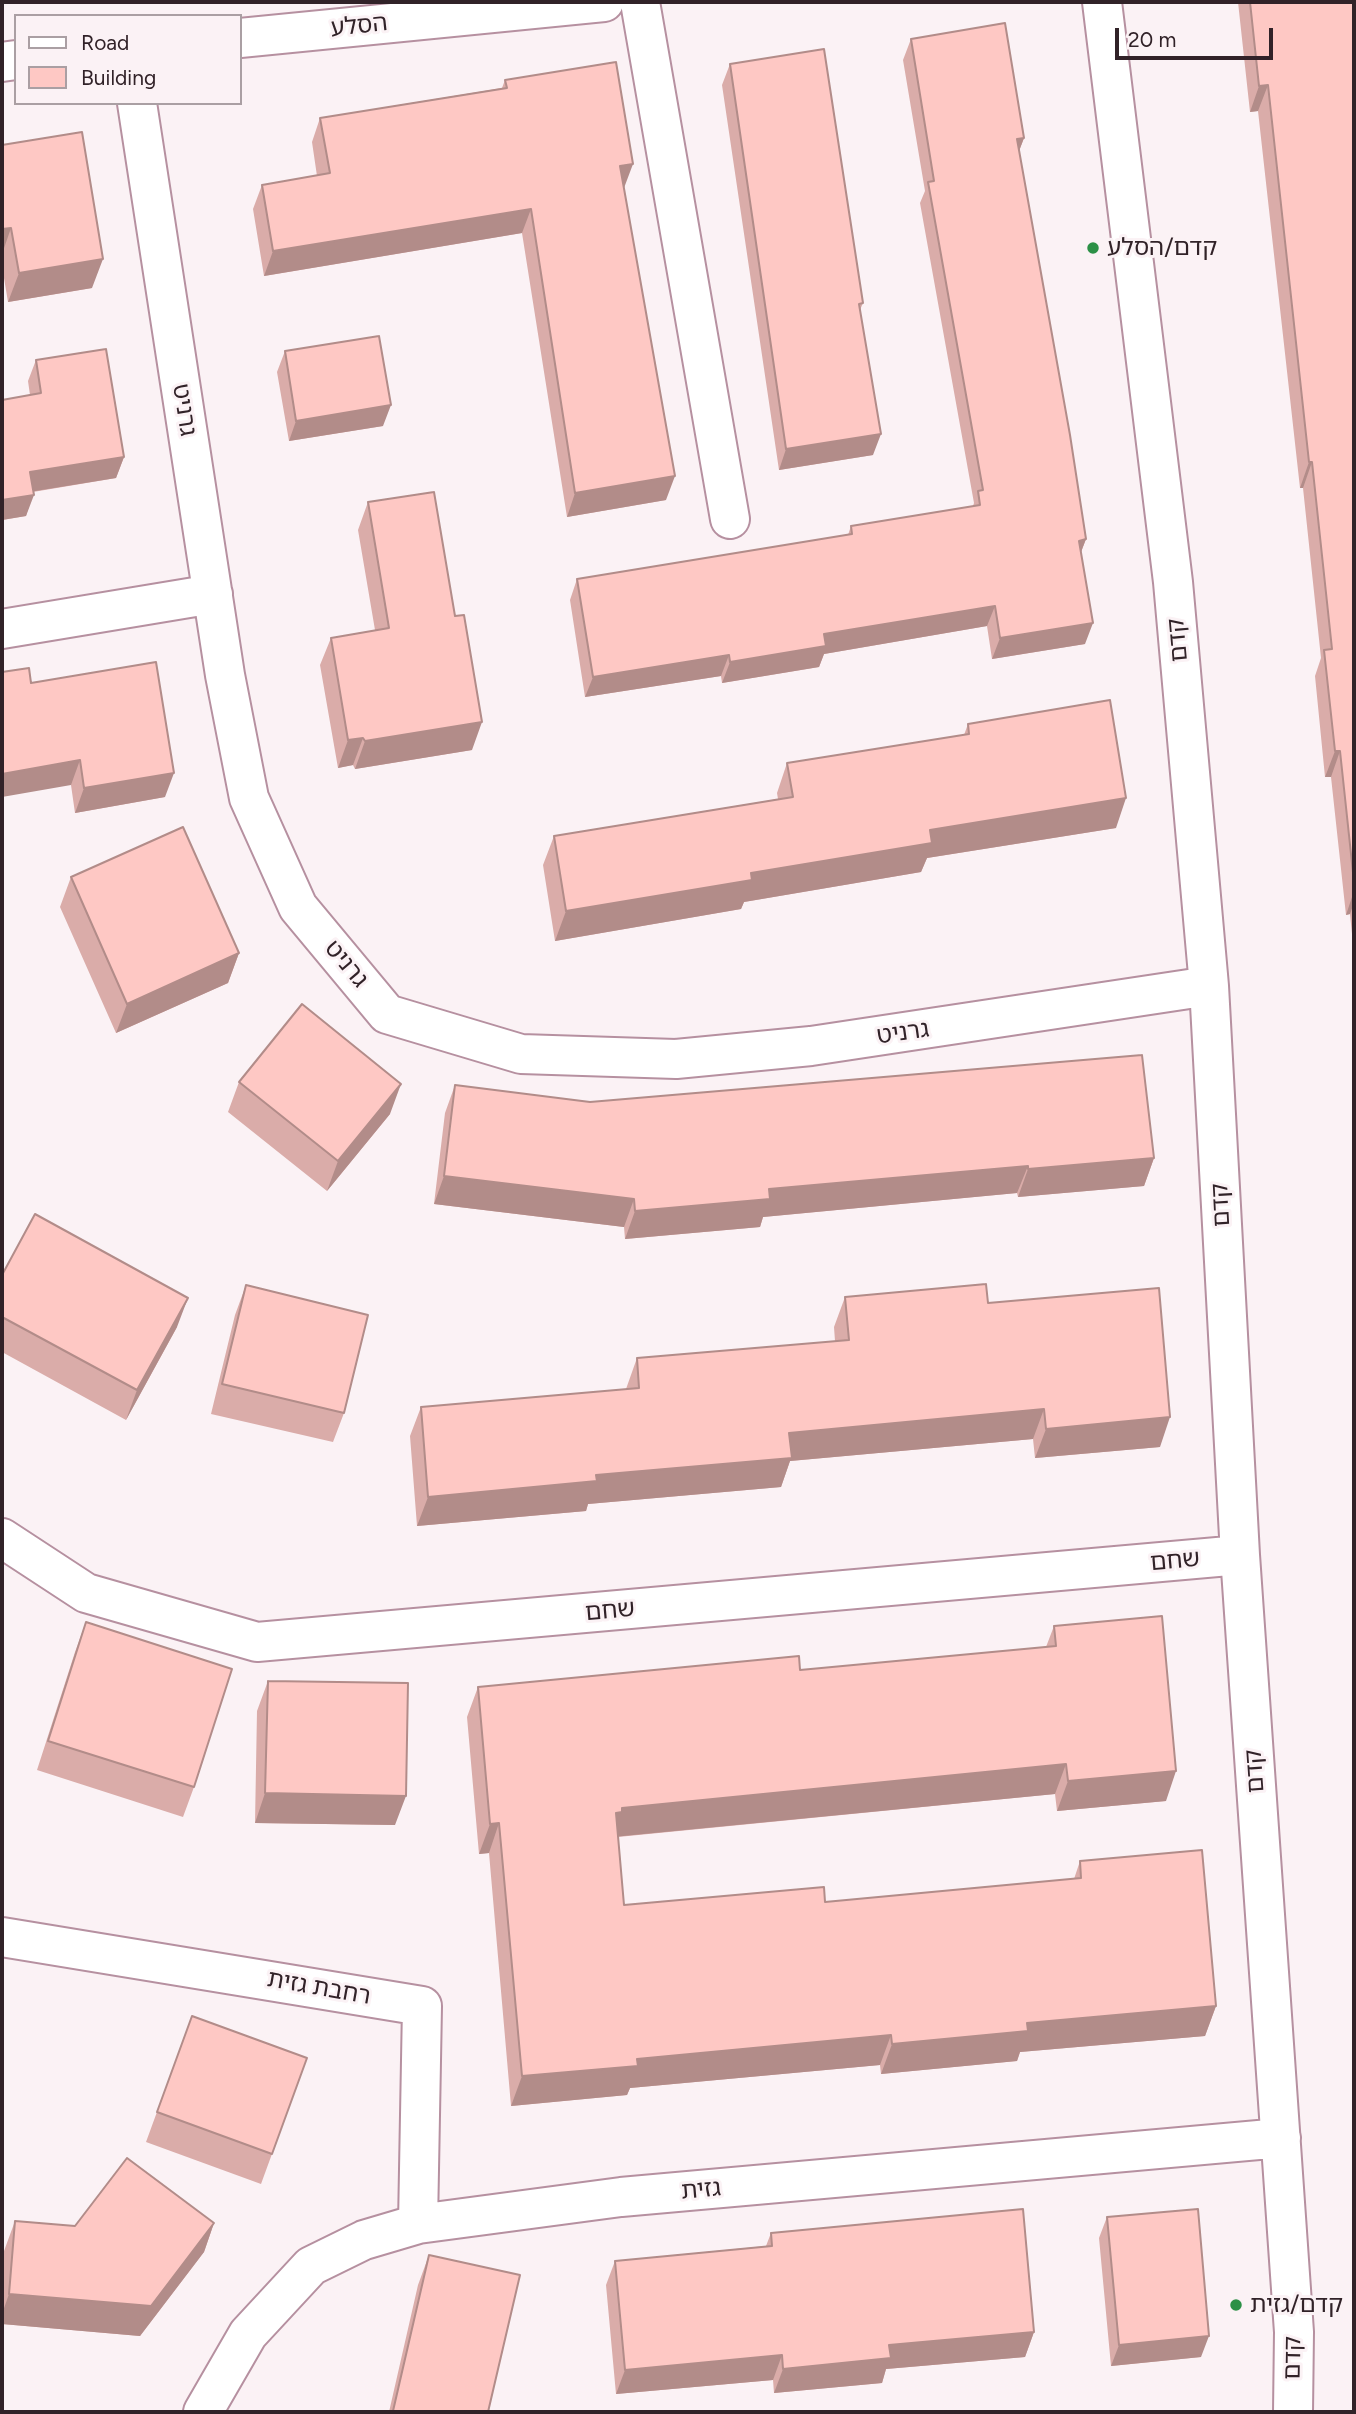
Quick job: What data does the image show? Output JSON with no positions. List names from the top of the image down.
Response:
{
  "streets": {
    "street": [
      "הסלע",
      "גרניט",
      "קדם",
      "שחם",
      "רחבת גזית",
      "גזית"
    ]
  },
  "crossings": [
    ["גרניט", "קדם"],
    ["קדם", "שחם"],
    ["קדם", "גזית"],
    ["רחבת גזית", "גזית"]
  ],
  "places": ["קדם/הסלע", "קדם/גזית"],
  "legend": ["Road", "Building"],
  "scale_bar": "20 m"
}
